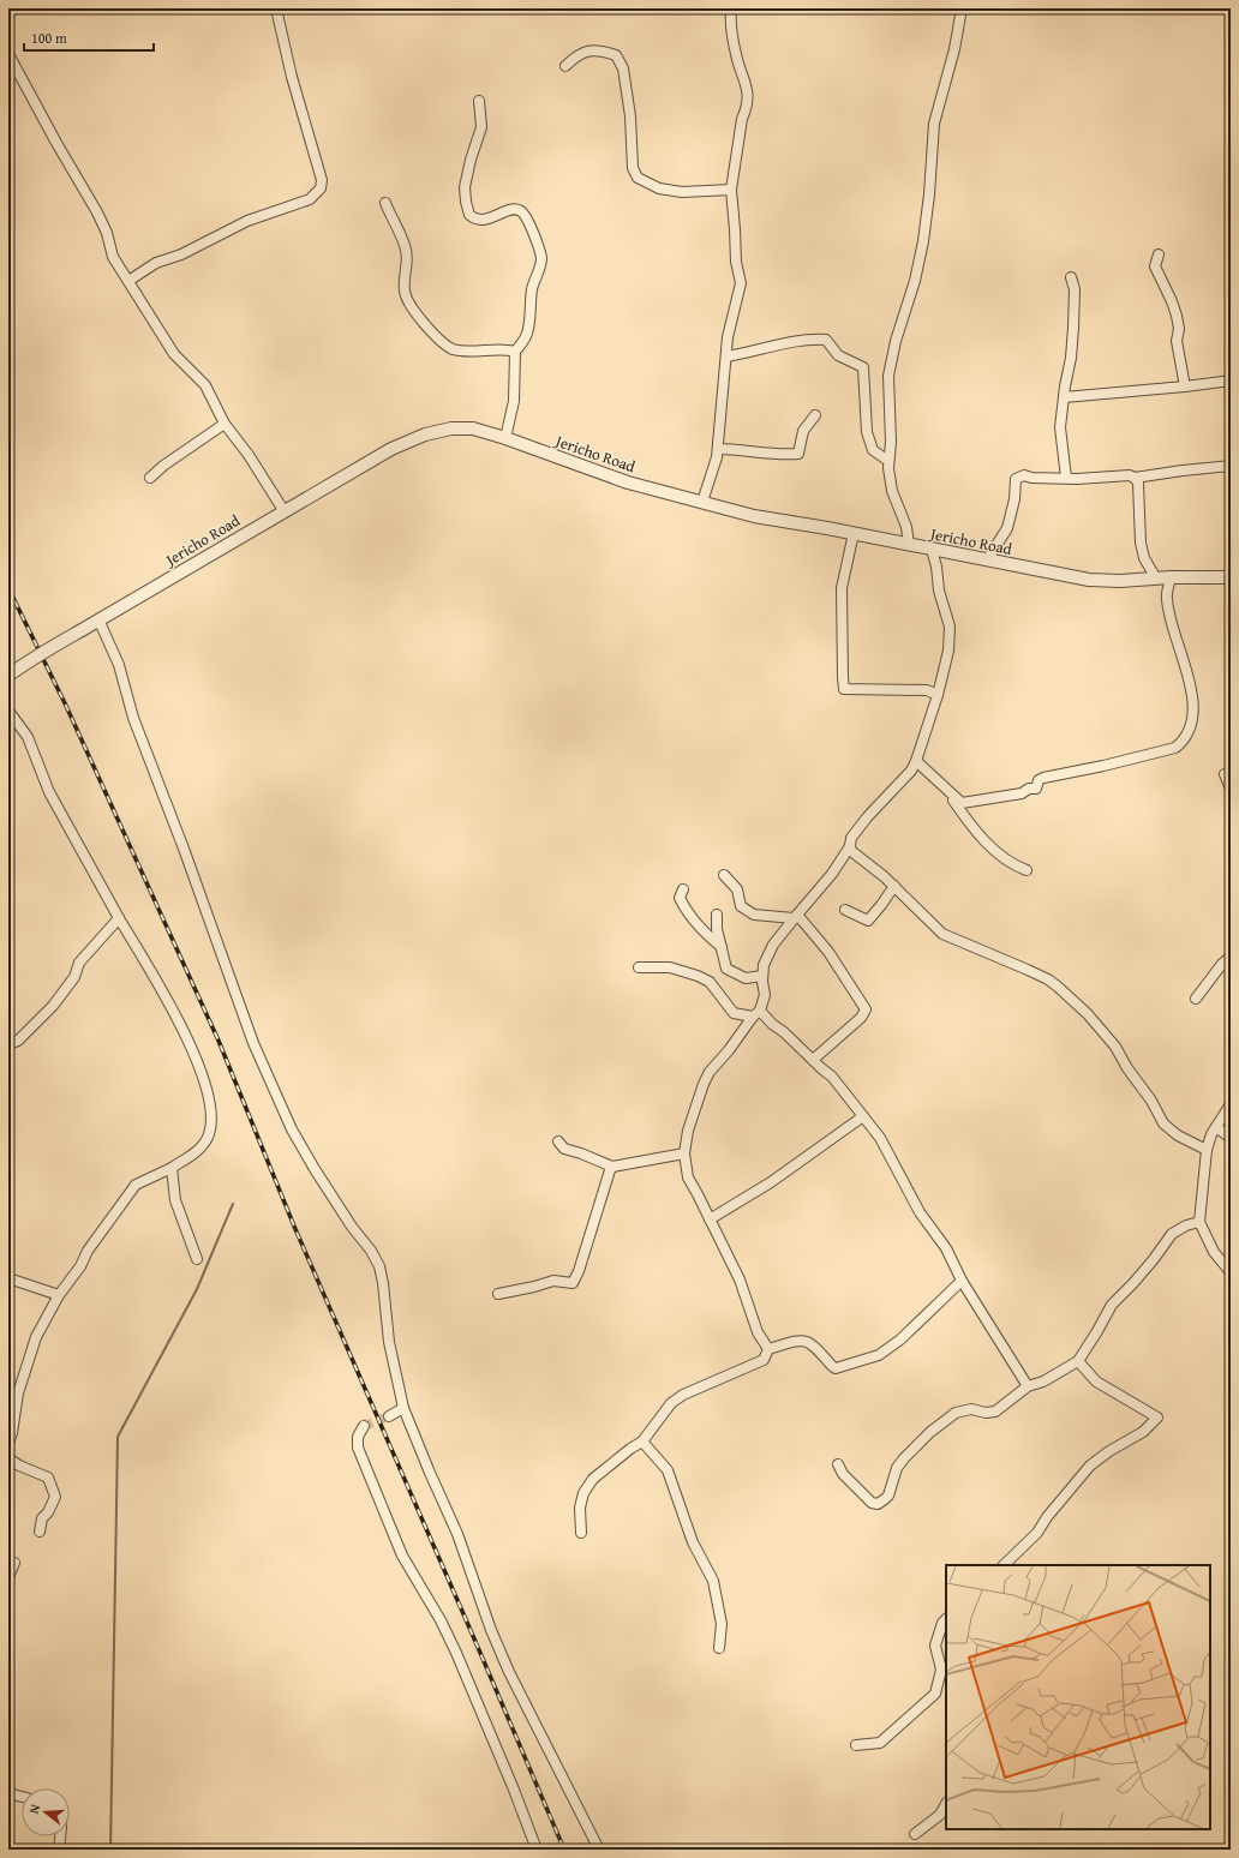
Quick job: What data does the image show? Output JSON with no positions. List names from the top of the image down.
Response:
{
  "streets": {
    "street": ["Jericho Road"]
  },
  "scale_bar": "100 m",
  "north": "left"
}
